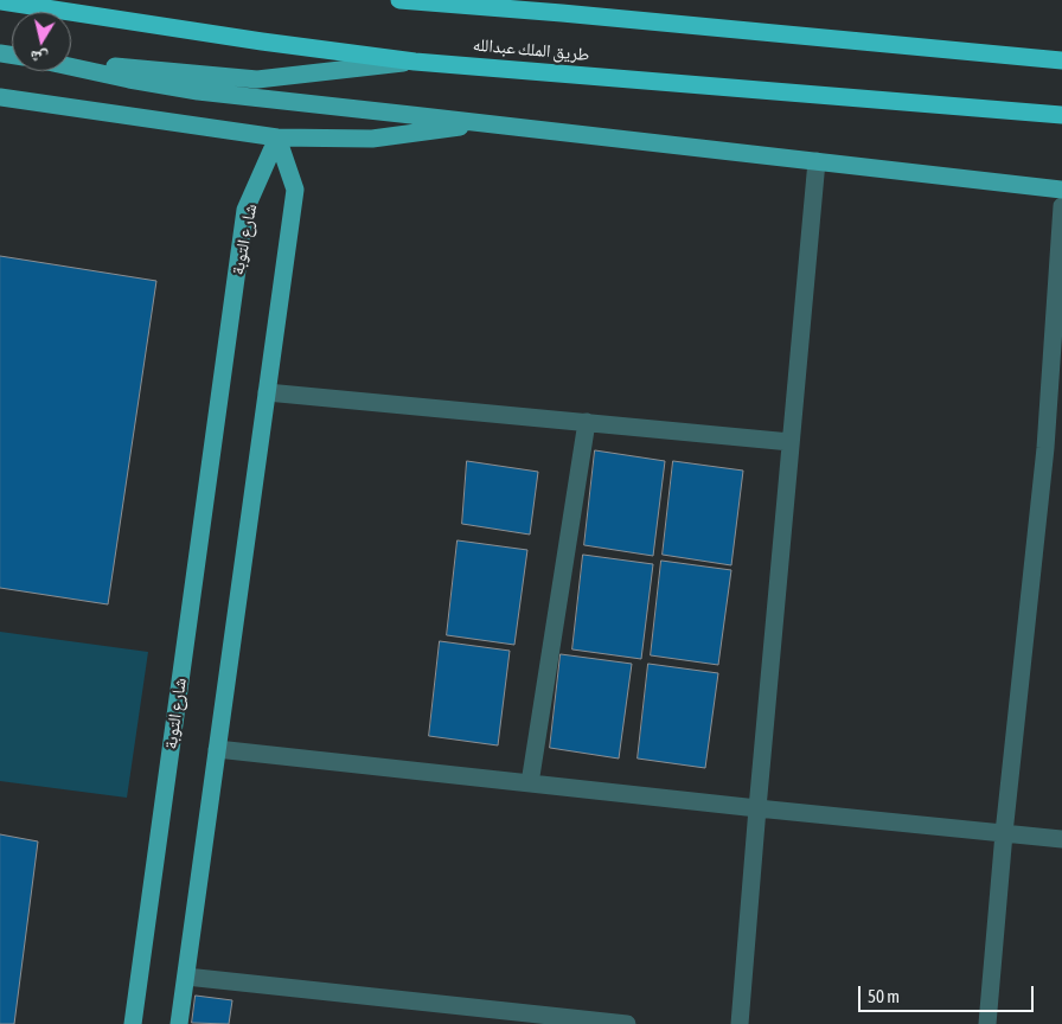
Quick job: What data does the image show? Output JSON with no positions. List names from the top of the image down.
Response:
{
  "streets": {
    "highway": ["طريق الملك عبدالله"],
    "main road": ["شارع التوبة"]
  },
  "scale_bar": "50 m",
  "north": "bottom"
}
